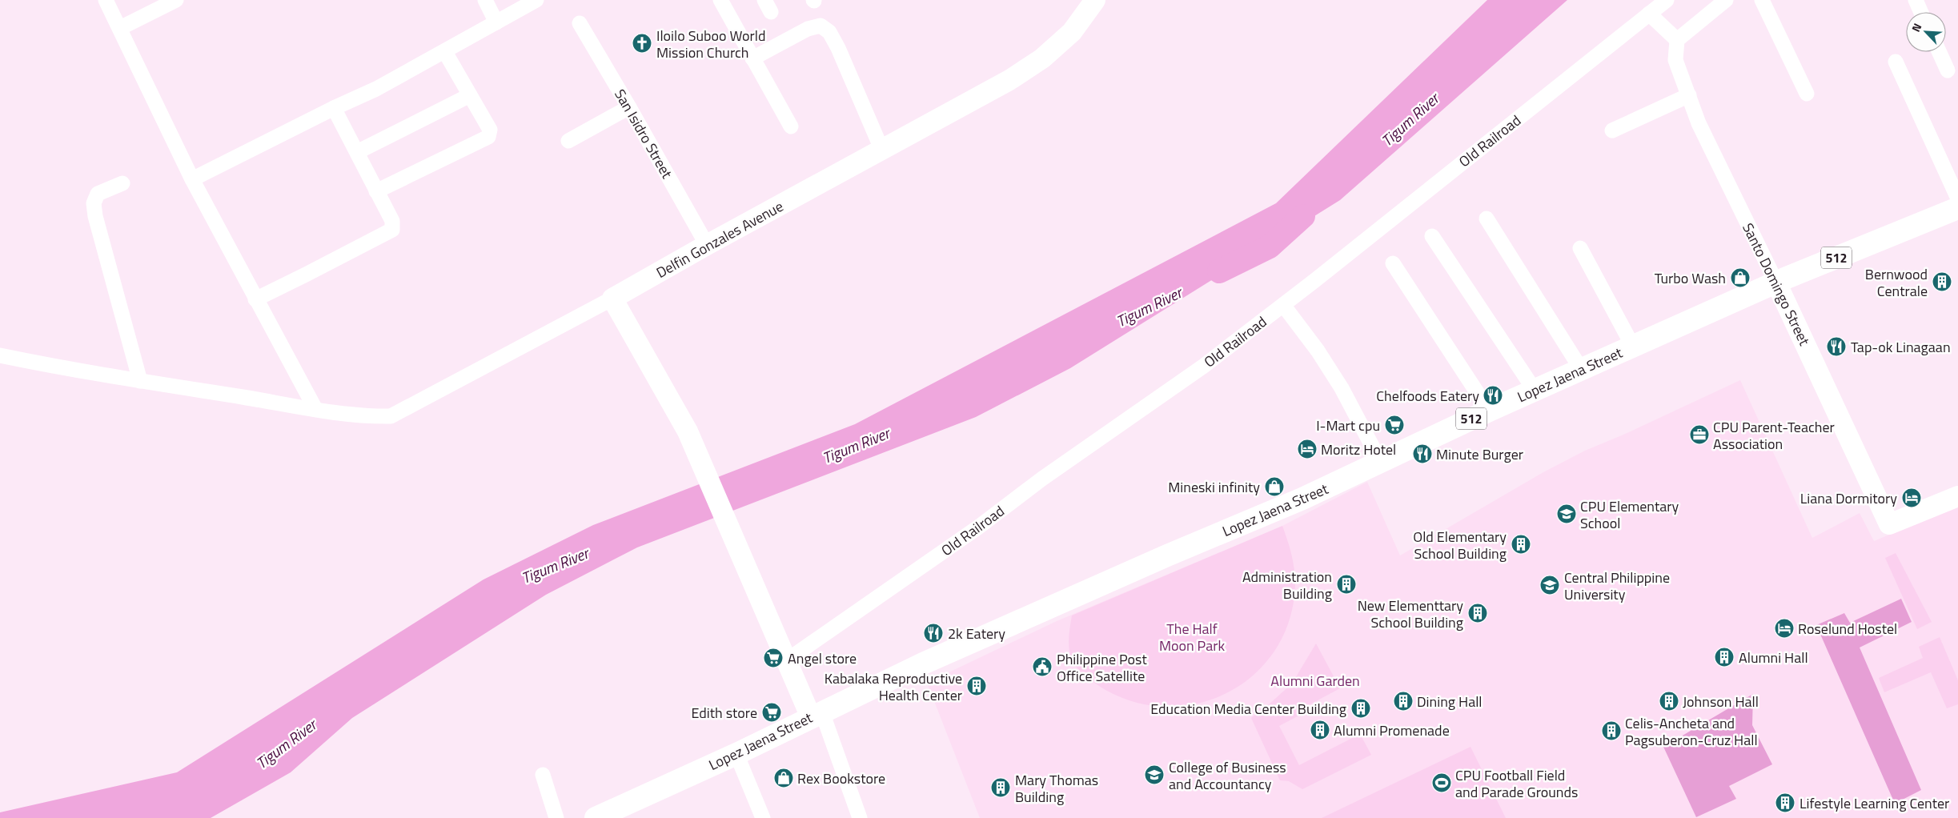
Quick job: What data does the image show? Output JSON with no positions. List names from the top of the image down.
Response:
{
  "streets": {
    "main road": ["512", "Lopez Jaena Street"],
    "street": [
      "San Isidro Street",
      "Old Railroad",
      "Delfin Gonzales Avenue",
      "Santo Domingo Street"
    ]
  },
  "crossings": [
    ["San Isidro Street", "Delfin Gonzales Avenue"],
    ["Santo Domingo Street", "Lopez Jaena Street"]
  ],
  "water": ["Tigum River"],
  "parks": ["The Half Moon Park", "Alumni Garden"],
  "places": {
    "church": ["Iloilo Suboo World Mission Church"],
    "shop": ["Turbo Wash", "Mineski infinity", "Rex Bookstore"],
    "building": [
      "Bernwood Centrale",
      "Old Elementary School Building",
      "Administration Building",
      "New Elementtary School Building",
      "Alumni Hall",
      "Kabalaka Reproductive Health Center",
      "Dining Hall",
      "Johnson Hall",
      "Education Media Center Building",
      "Alumni Promenade",
      "Celis-Ancheta and Pagsuberon-Cruz Hall",
      "Mary Thomas Building",
      "Lifestyle Learning Center"
    ],
    "restaurant": [
      "Tap-ok Linagaan",
      "Chelfoods Eatery",
      "Minute Burger",
      "2k Eatery"
    ],
    "supermarket": ["I-Mart cpu", "Angel store", "Edith store"],
    "office": ["CPU Parent-Teacher Association"],
    "hotel": ["Moritz Hotel", "Liana Dormitory", "Roselund Hostel"],
    "school or university": ["CPU Elementary School", "Central Philippine University", "College of Business and Accountancy"],
    "public building": ["Philippine Post Office Satellite"],
    "sports": ["CPU Football Field and Parade Grounds"]
  },
  "north": "top left"
}
